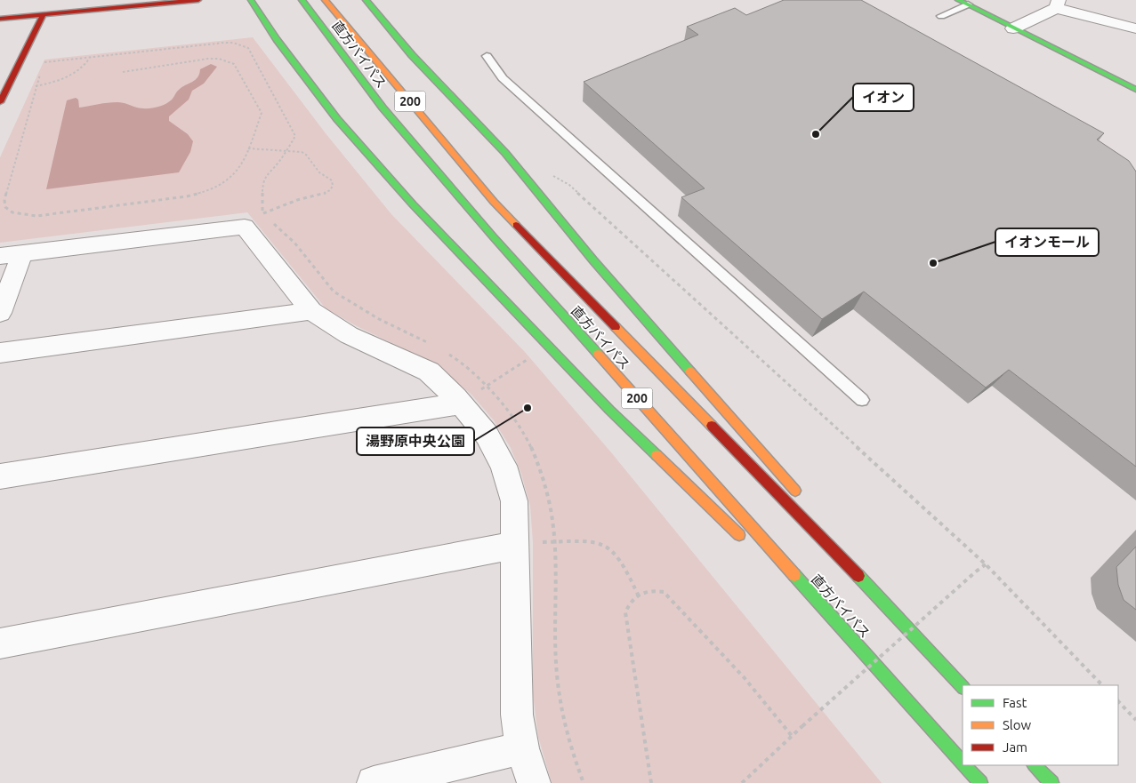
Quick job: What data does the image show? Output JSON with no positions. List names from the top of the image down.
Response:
{
  "streets": {
    "main road": ["直方バイパス", "200"]
  },
  "places": ["イオン", "イオンモール", "湯野原中央公園"],
  "legend": ["Fast", "Slow", "Jam"]
}
